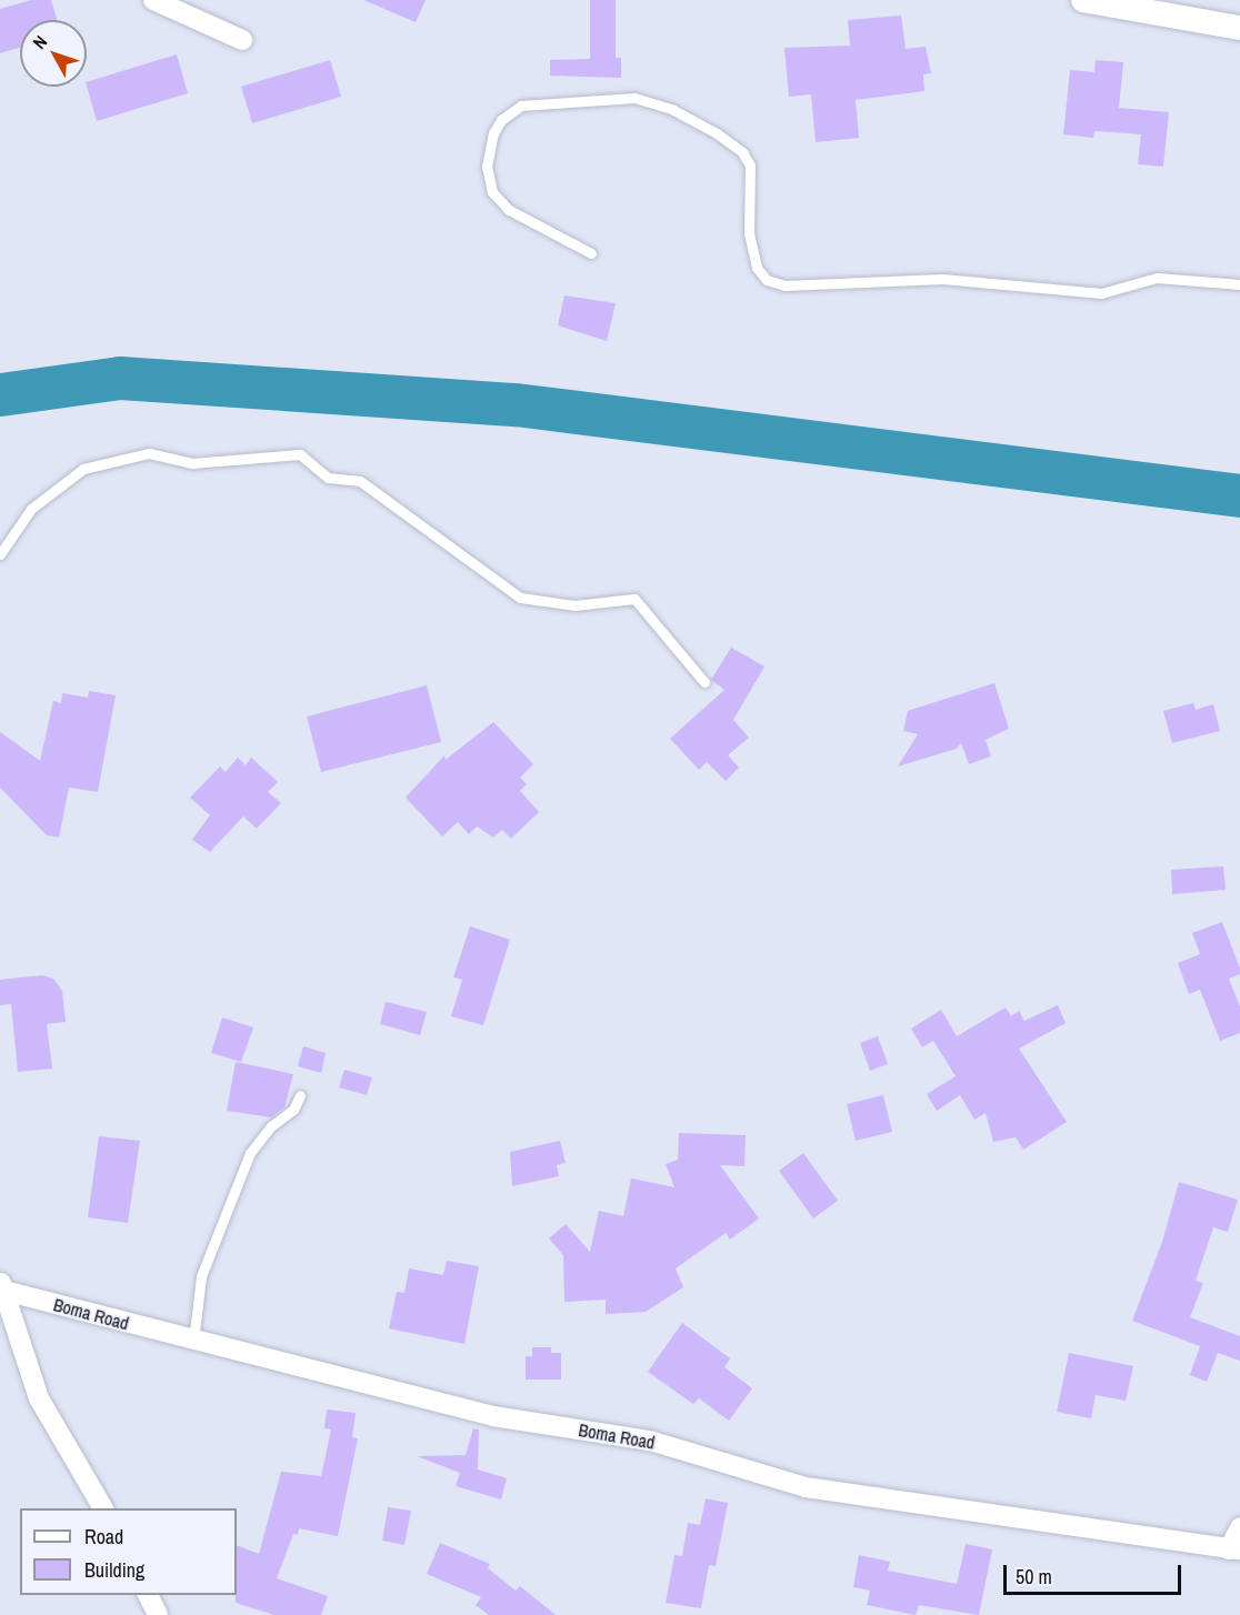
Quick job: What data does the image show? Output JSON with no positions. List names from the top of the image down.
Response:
{
  "streets": {
    "street": ["Boma Road"]
  },
  "legend": ["Road", "Building"],
  "scale_bar": "50 m",
  "north": "top left"
}
